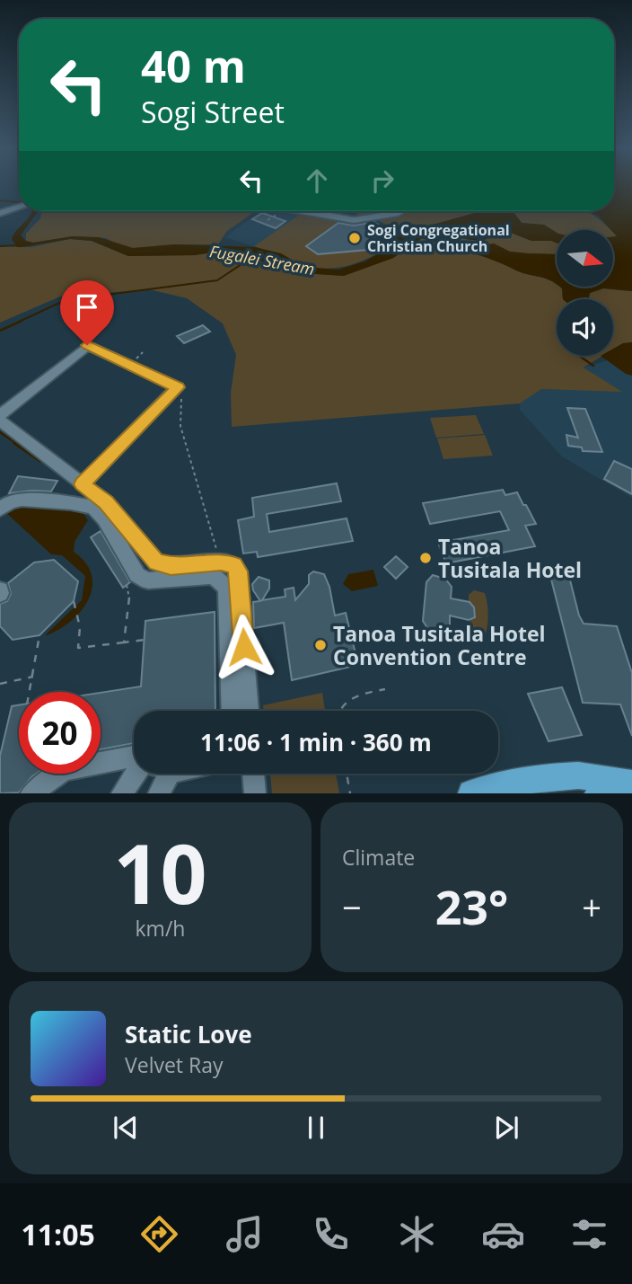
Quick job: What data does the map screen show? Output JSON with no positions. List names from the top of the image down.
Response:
{
  "water": ["Fugalei Stream"],
  "places": ["Sogi Congregational Christian Church", "Tanoa Tusitala Hotel", "Tanoa Tusitala Hotel Convention Centre"],
  "north": "right",
  "page": {
    "turn": ["40 m", "Sogi Street"],
    "limit": "20",
    "trip": "11:06 · 1 min · 360 m",
    "tile": [
      ["10", "km/h"],
      "Climate"
    ],
    "heat": ["−", "23°", "+"],
    "song": ["Static Love", "Velvet Ray"],
    "tabs": "11:05"
  }
}
